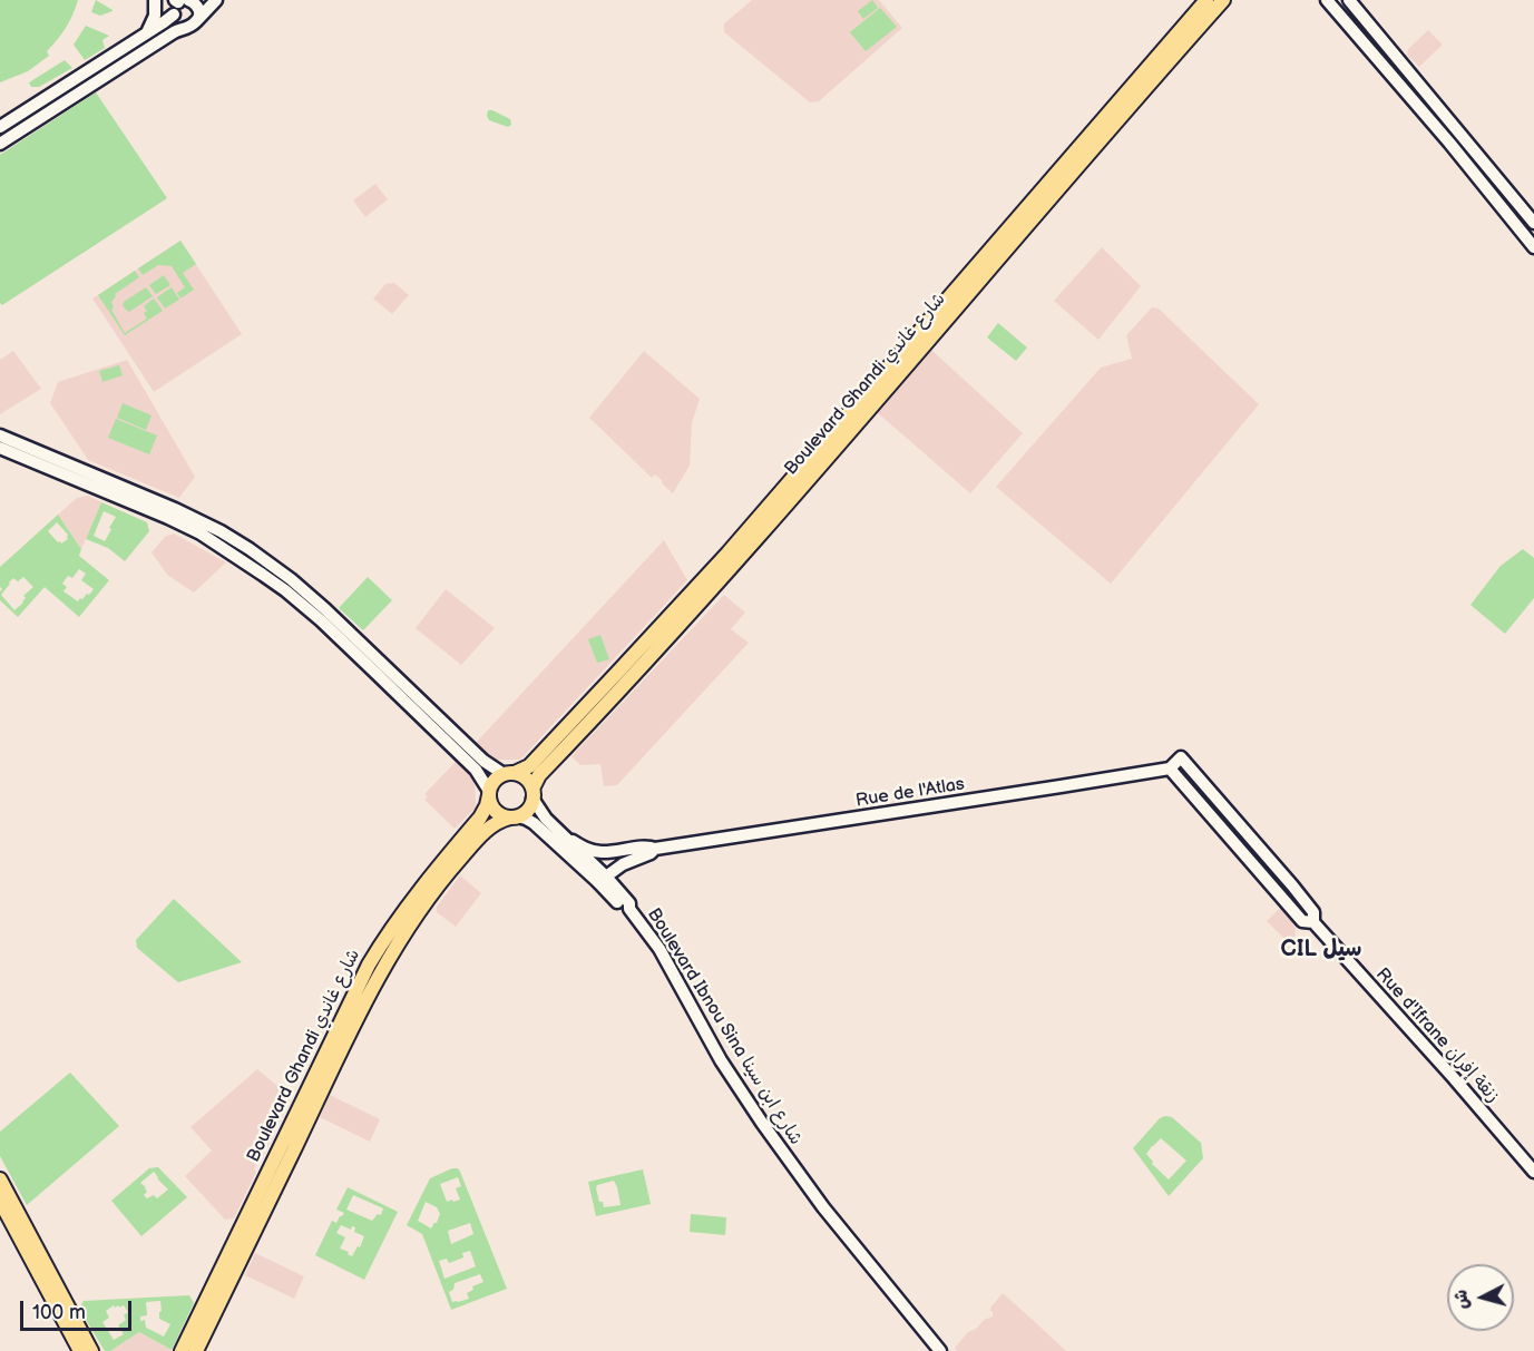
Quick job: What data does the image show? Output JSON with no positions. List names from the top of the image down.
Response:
{
  "streets": {
    "main road": [
      "Boulevard Ghandi شارع غاندي",
      "Rue de l'Atlas",
      "Boulevard Ibnou Sina شارع ابن سينا",
      "Rue d'Ifrane زنقة إفران"
    ]
  },
  "crossings": [
    ["Boulevard Ghandi شارع غاندي", "Boulevard Ibnou Sina شارع ابن سينا"],
    ["Rue de l'Atlas", "Boulevard Ibnou Sina شارع ابن سينا"],
    ["Rue de l'Atlas", "Rue d'Ifrane زنقة إفران"]
  ],
  "districts": ["CIL سيل"],
  "scale_bar": "100 m",
  "north": "left"
}
